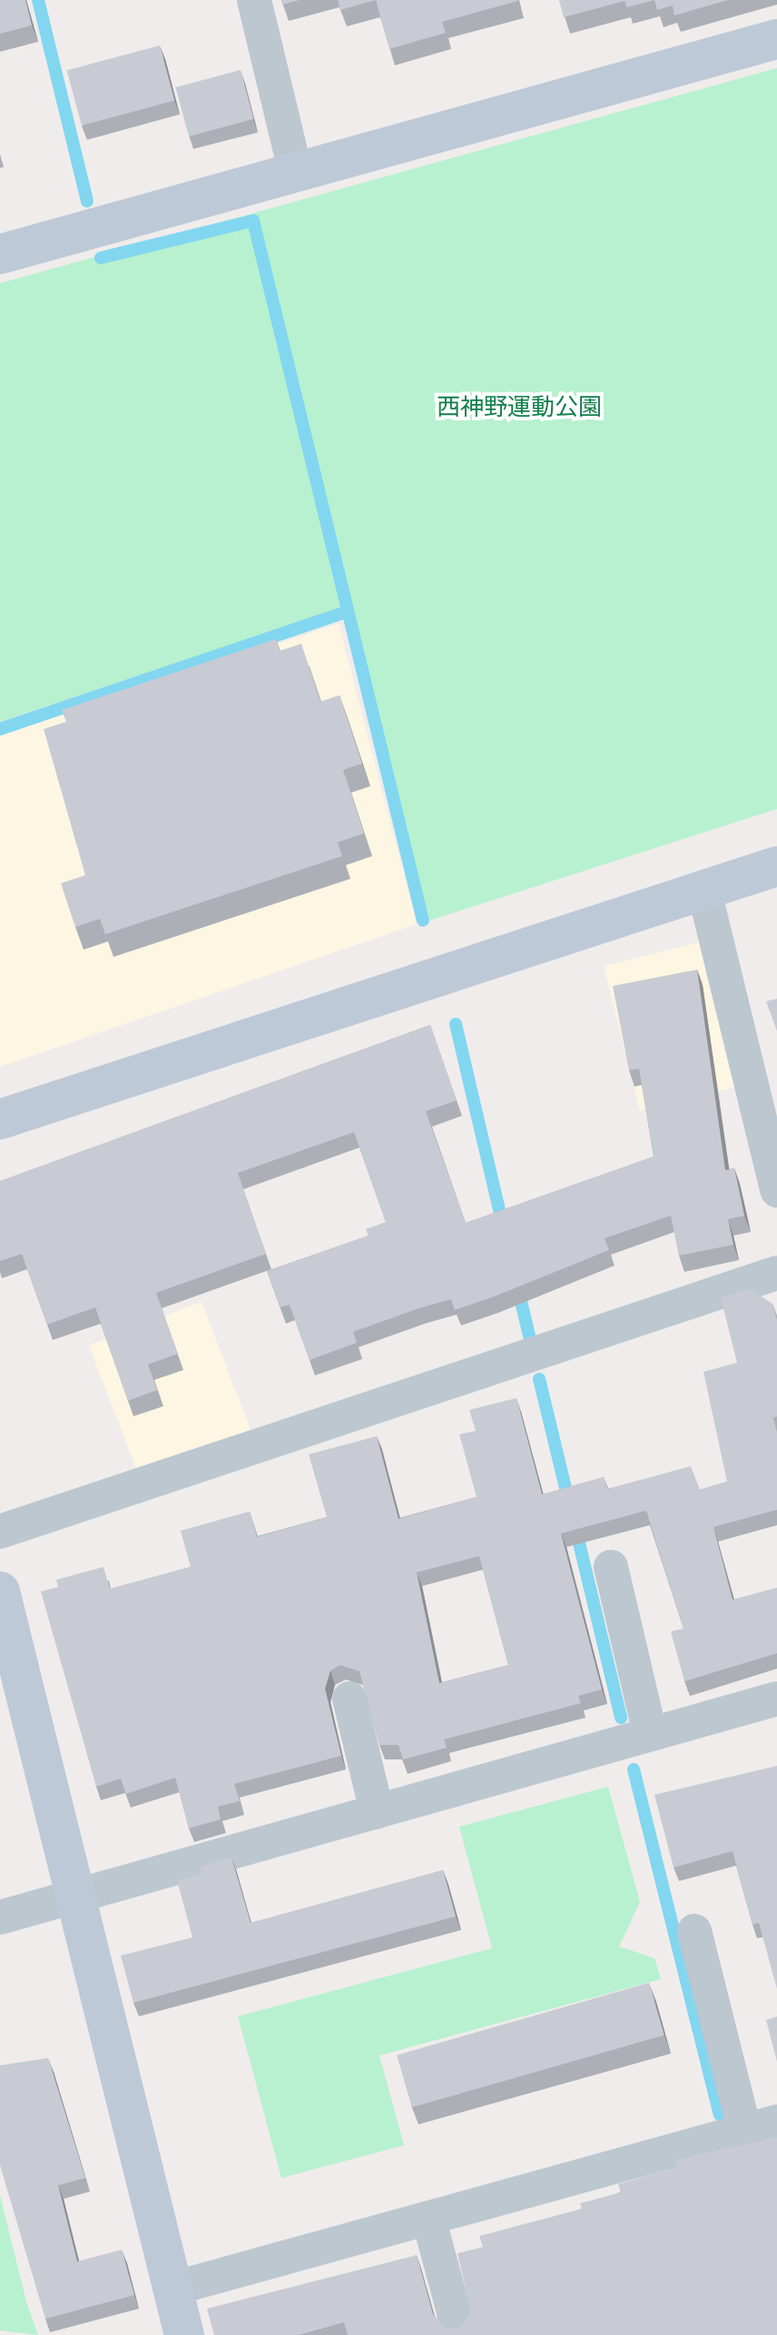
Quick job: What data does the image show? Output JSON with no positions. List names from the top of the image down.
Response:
{
  "parks": ["西神野運動公園"]
}
